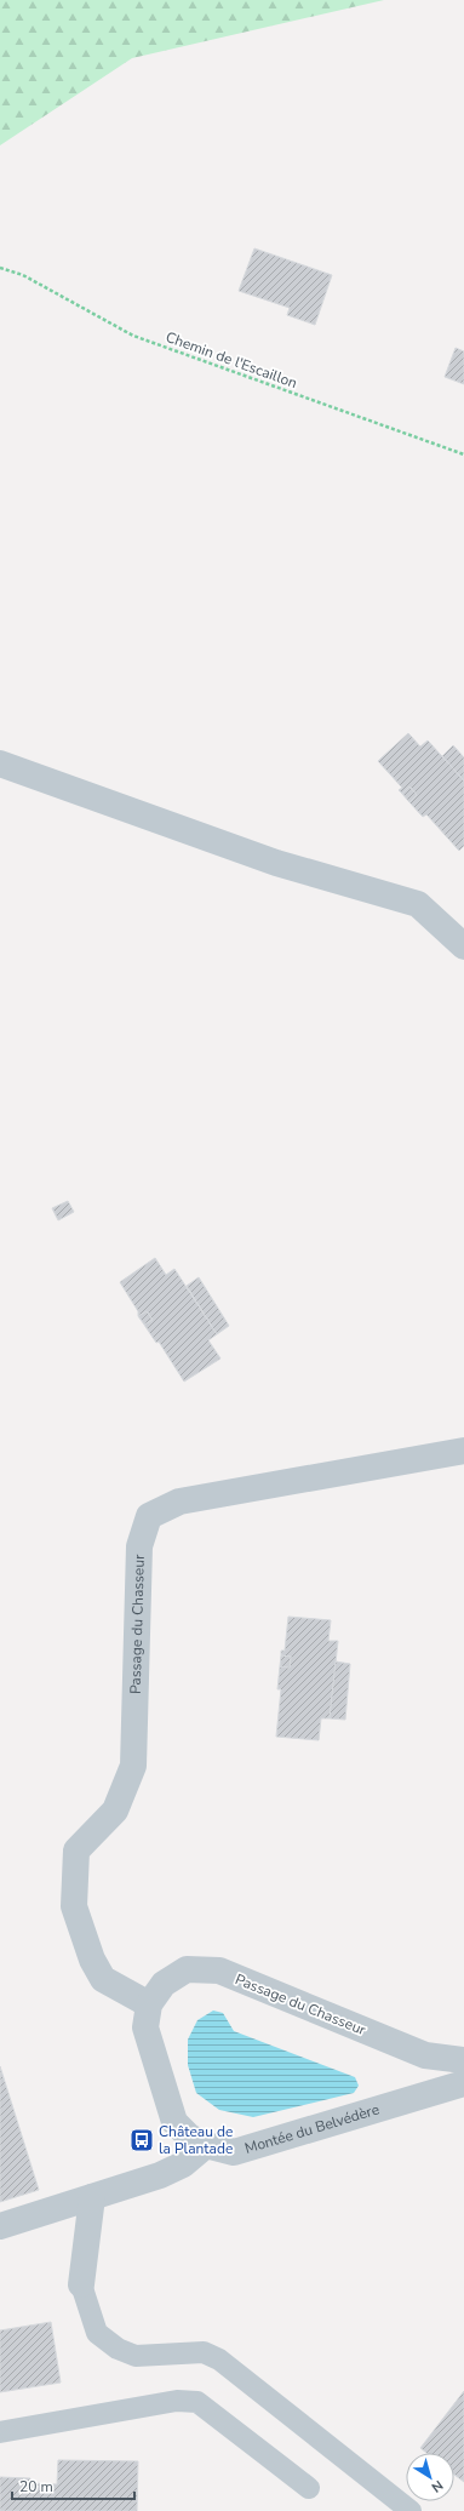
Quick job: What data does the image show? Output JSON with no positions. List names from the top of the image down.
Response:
{
  "streets": {
    "street": ["Passage du Chasseur", "Montée du Belvédère"],
    "path": ["Chemin de l'Escaillon"]
  },
  "crossings": [
    ["Passage du Chasseur", "Montée du Belvédère"]
  ],
  "places": {
    "bus stop": ["Château de la Plantade"]
  },
  "scale_bar": "20 m",
  "north": "bottom right"
}
